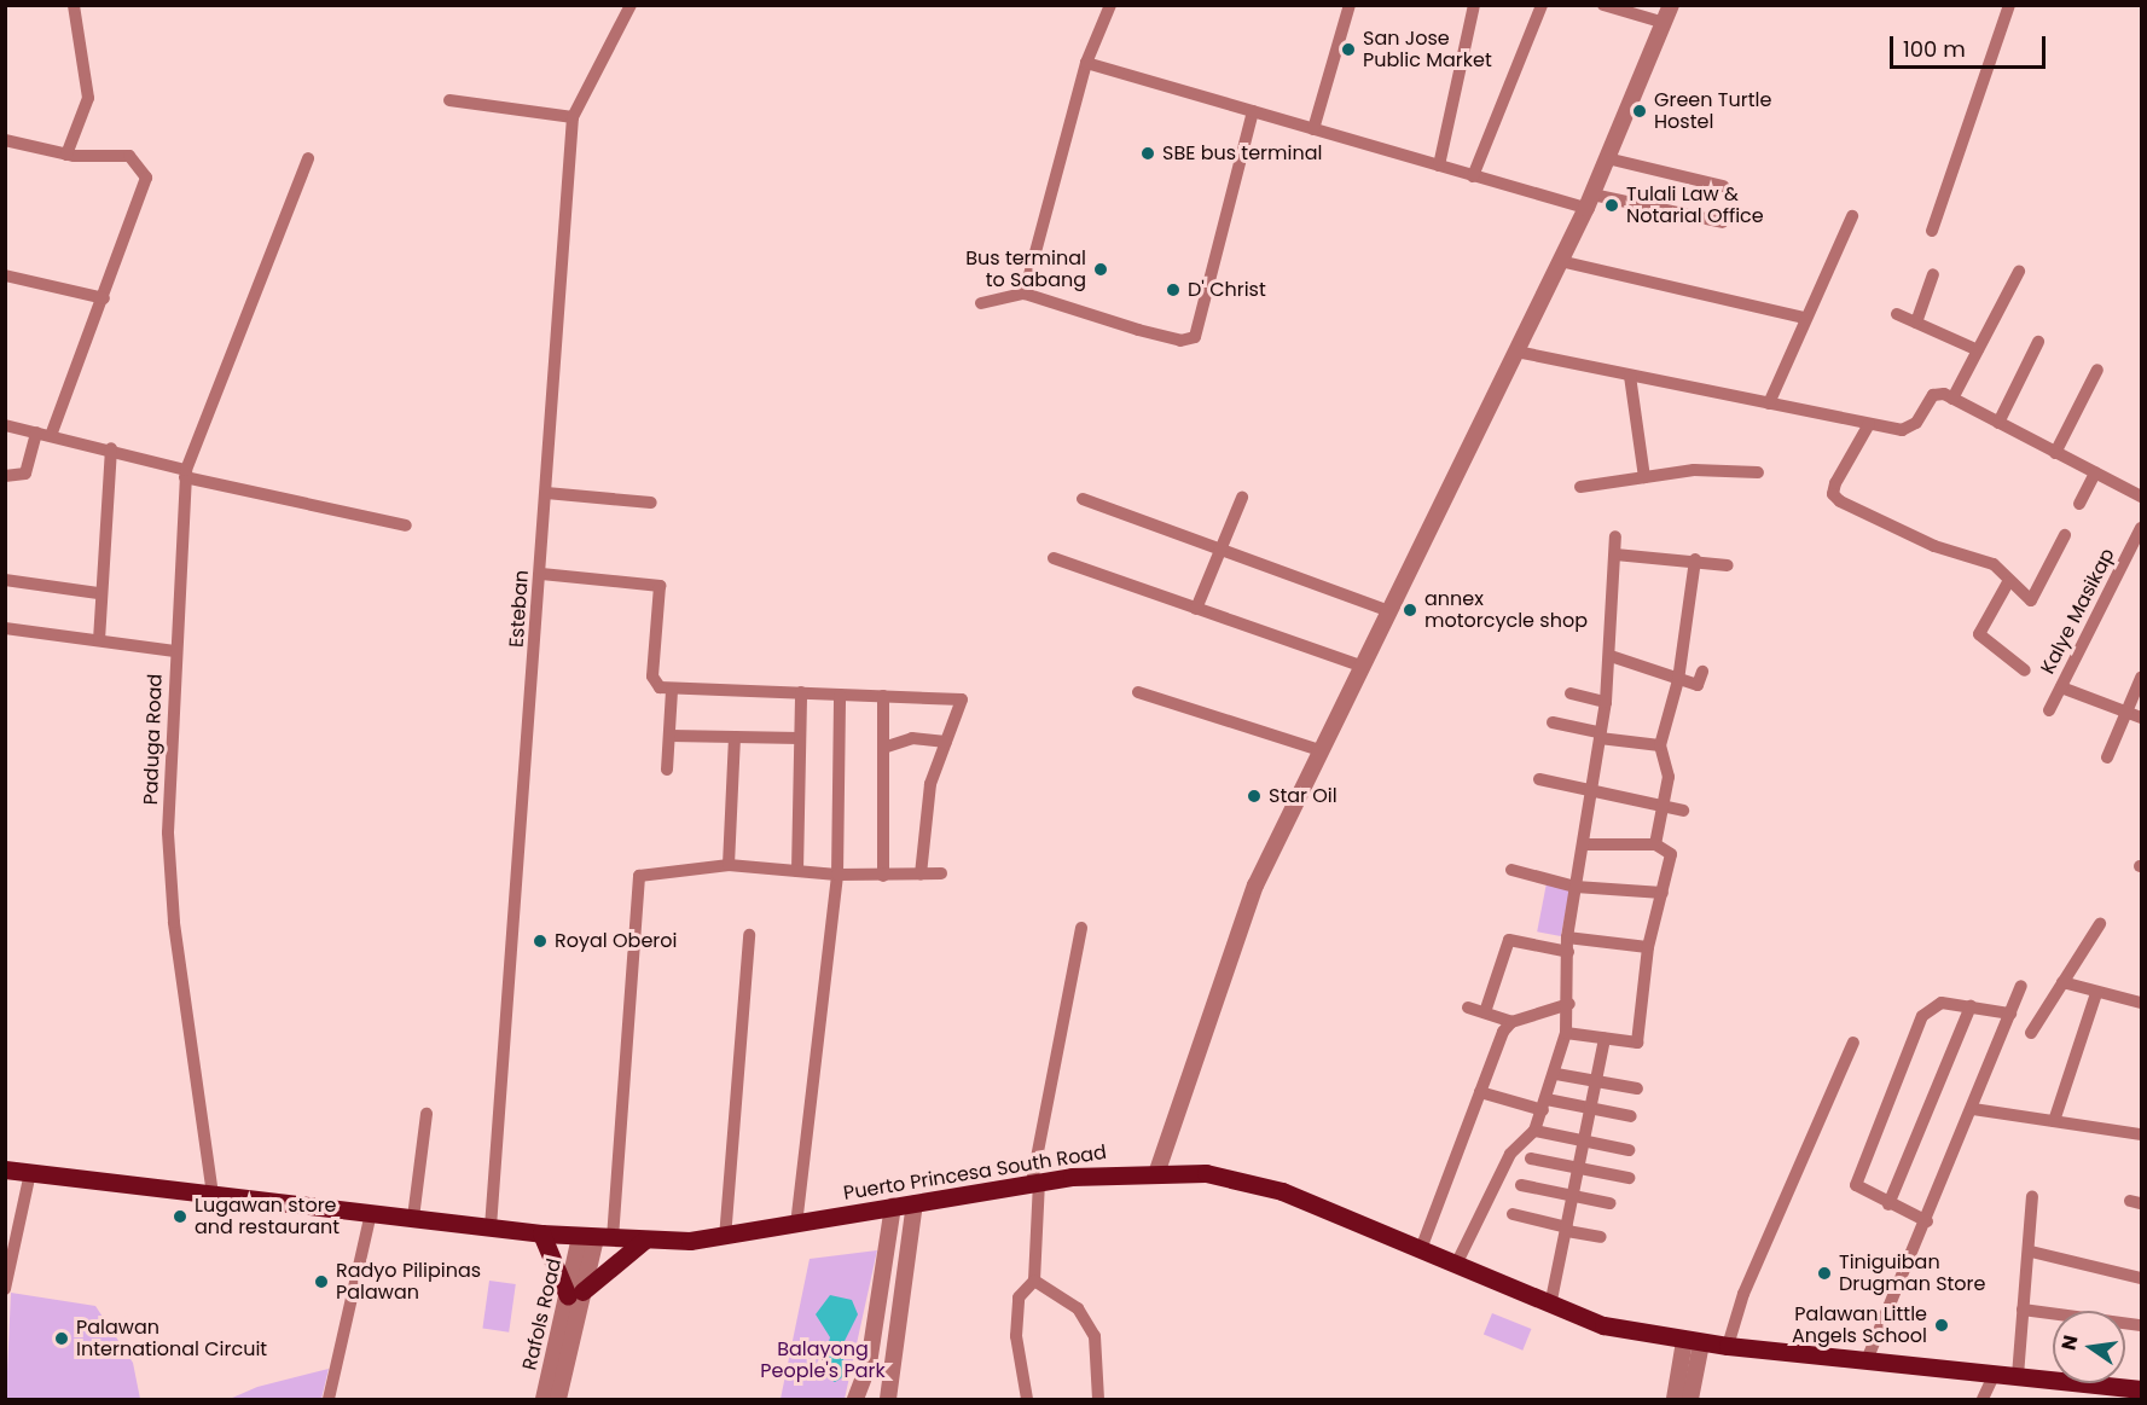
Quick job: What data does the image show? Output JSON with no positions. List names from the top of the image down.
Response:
{
  "streets": {
    "main road": ["Puerto Princesa South Road"],
    "street": [
      "Esteban",
      "Kalye Masikap",
      "Paduga Road",
      "Rafols Road"
    ]
  },
  "crossings": [
    ["Esteban", "Puerto Princesa South Road"],
    ["Paduga Road", "Puerto Princesa South Road"],
    ["Puerto Princesa South Road", "Rafols Road"]
  ],
  "parks": ["Balayong People's Park"],
  "places": [
    "San Jose Public Market",
    "Green Turtle Hostel",
    "SBE bus terminal",
    "Tulali Law & Notarial Office",
    "Bus terminal to Sabang",
    "D' Christ",
    "annex motorcycle shop",
    "Star Oil",
    "Royal Oberoi",
    "Lugawan store and restaurant",
    "Tiniguiban Drugman Store",
    "Radyo Pilipinas Palawan",
    "Palawan Little Angels School",
    "Palawan International Circuit"
  ],
  "scale_bar": "100 m",
  "north": "left"
}
